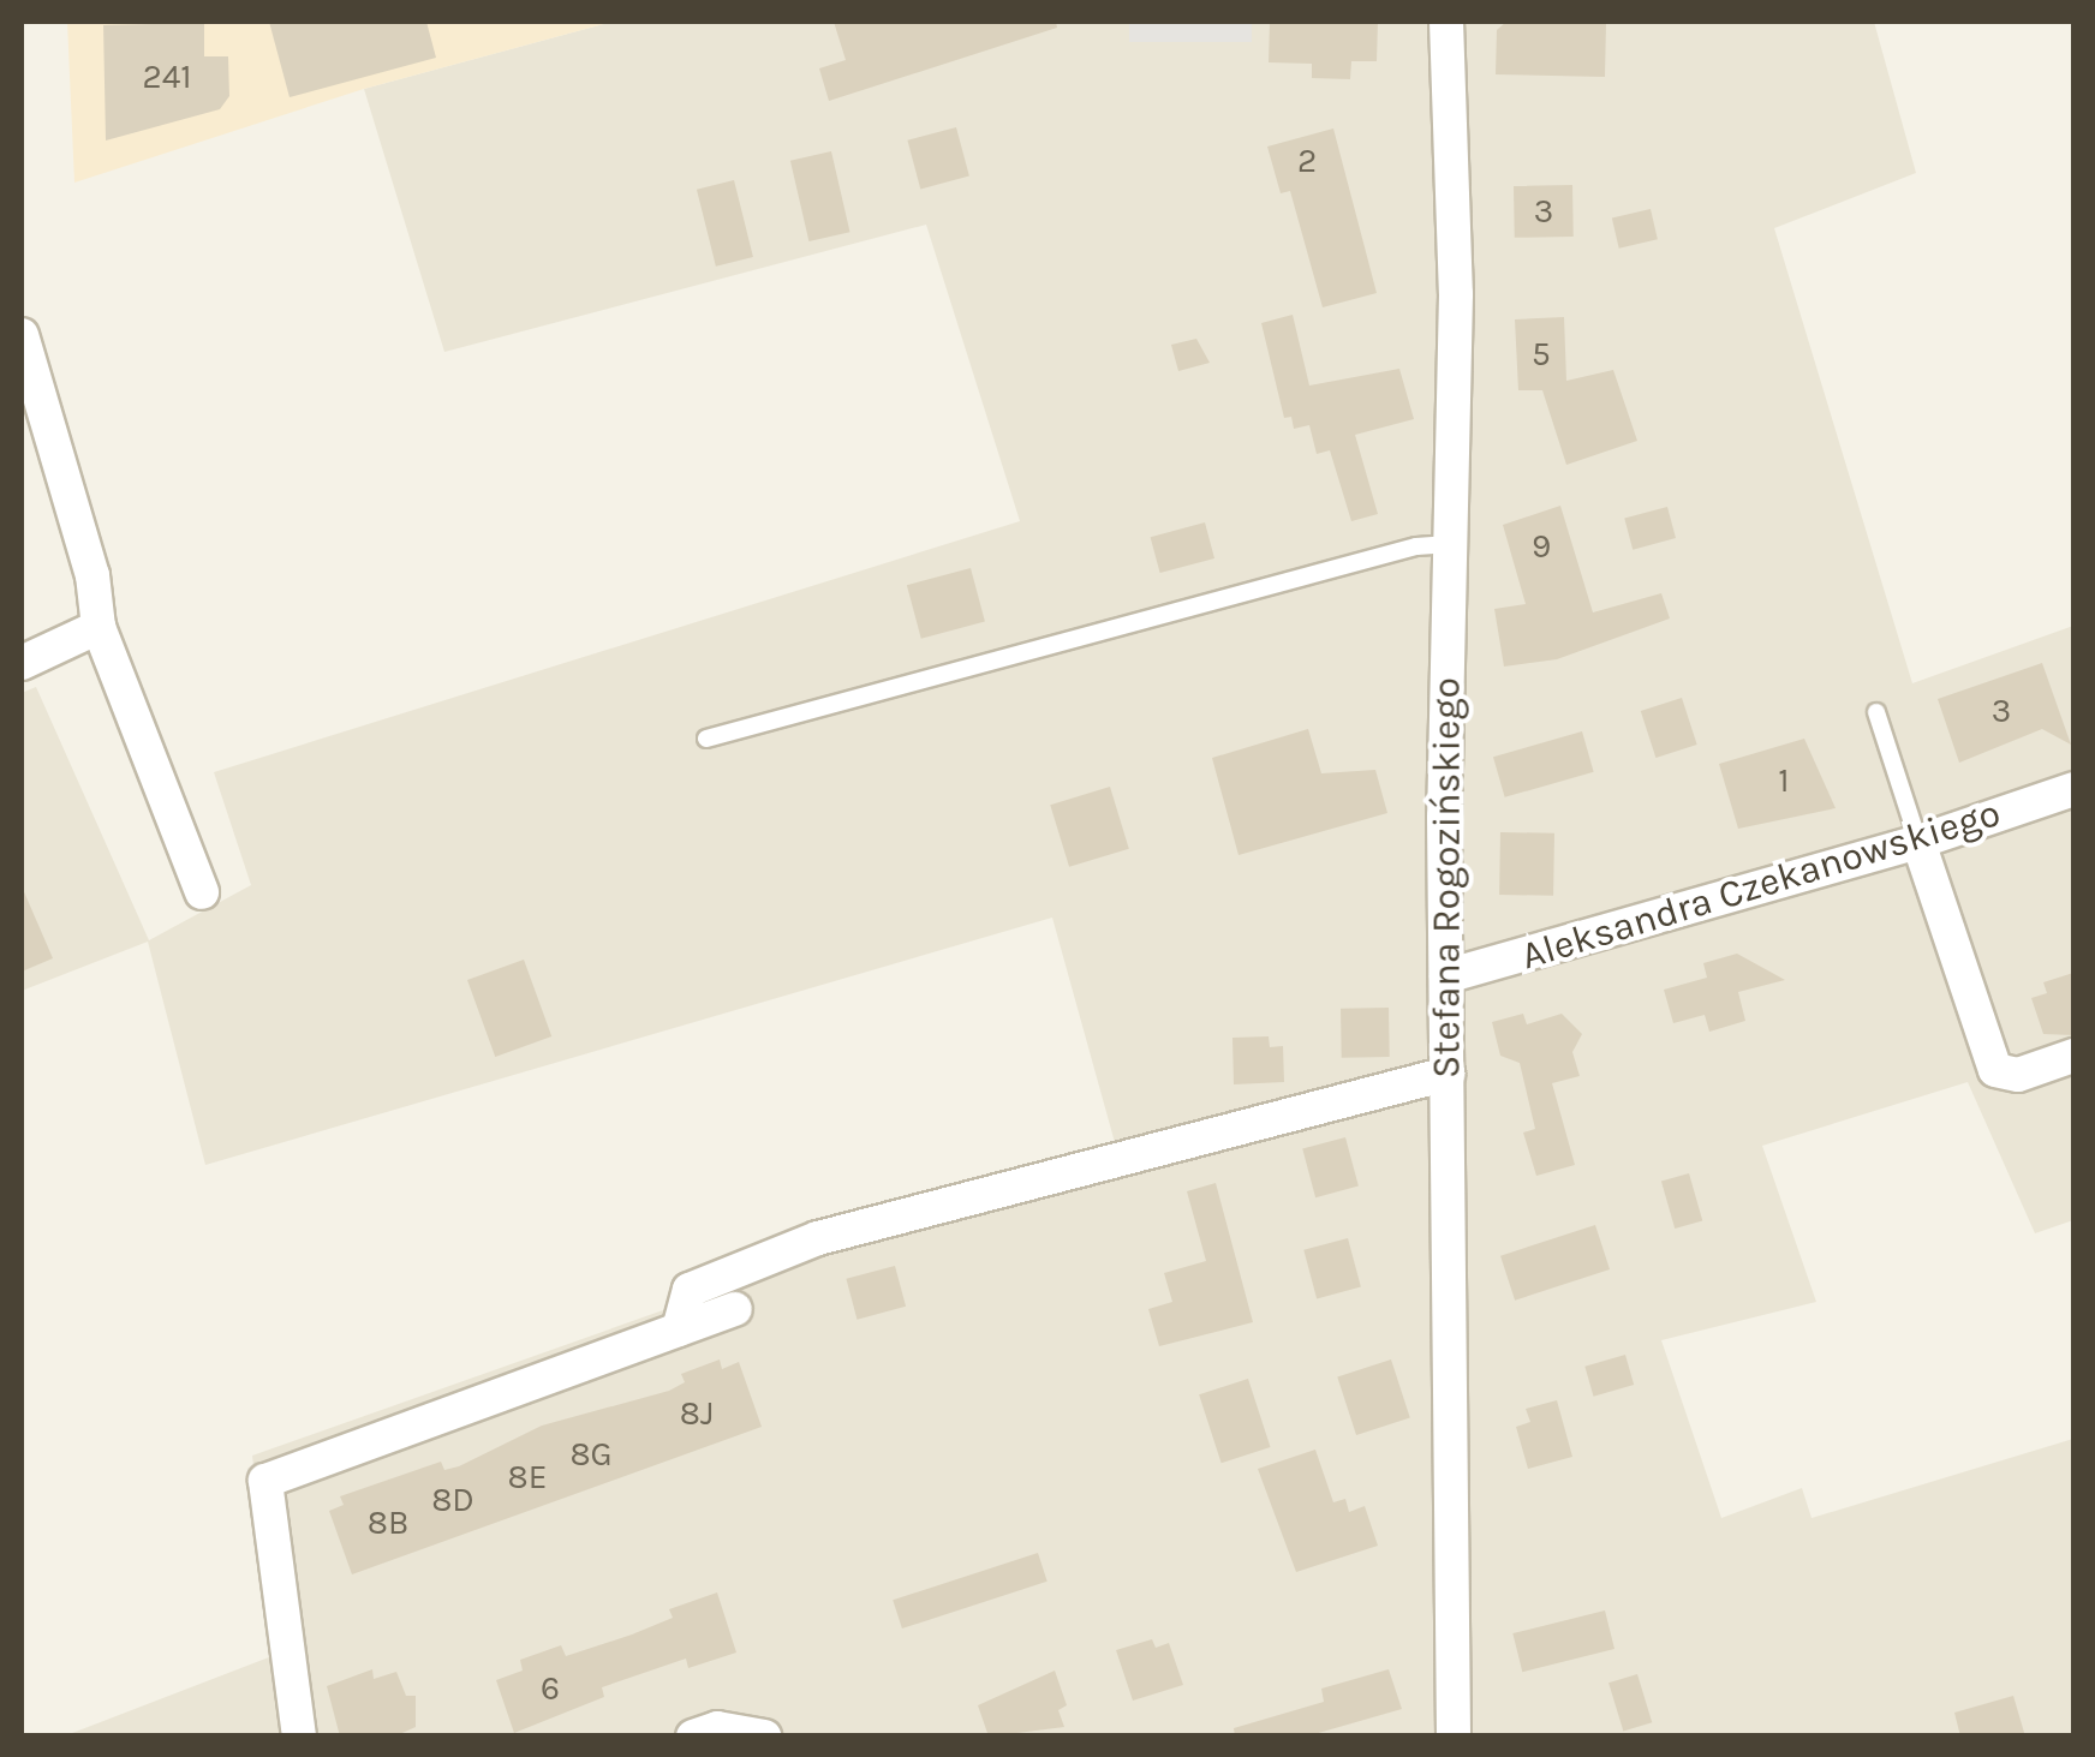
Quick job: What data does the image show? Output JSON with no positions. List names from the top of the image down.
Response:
{
  "streets": {
    "street": ["Stefana Rogozińskiego", "Aleksandra Czekanowskiego"]
  },
  "crossings": [
    ["Stefana Rogozińskiego", "Aleksandra Czekanowskiego"]
  ],
  "house_numbers": [
    "241",
    "2",
    "3",
    "5",
    "9",
    "3",
    "1",
    "8J",
    "8G",
    "8E",
    "8D",
    "8B",
    "6"
  ]
}
